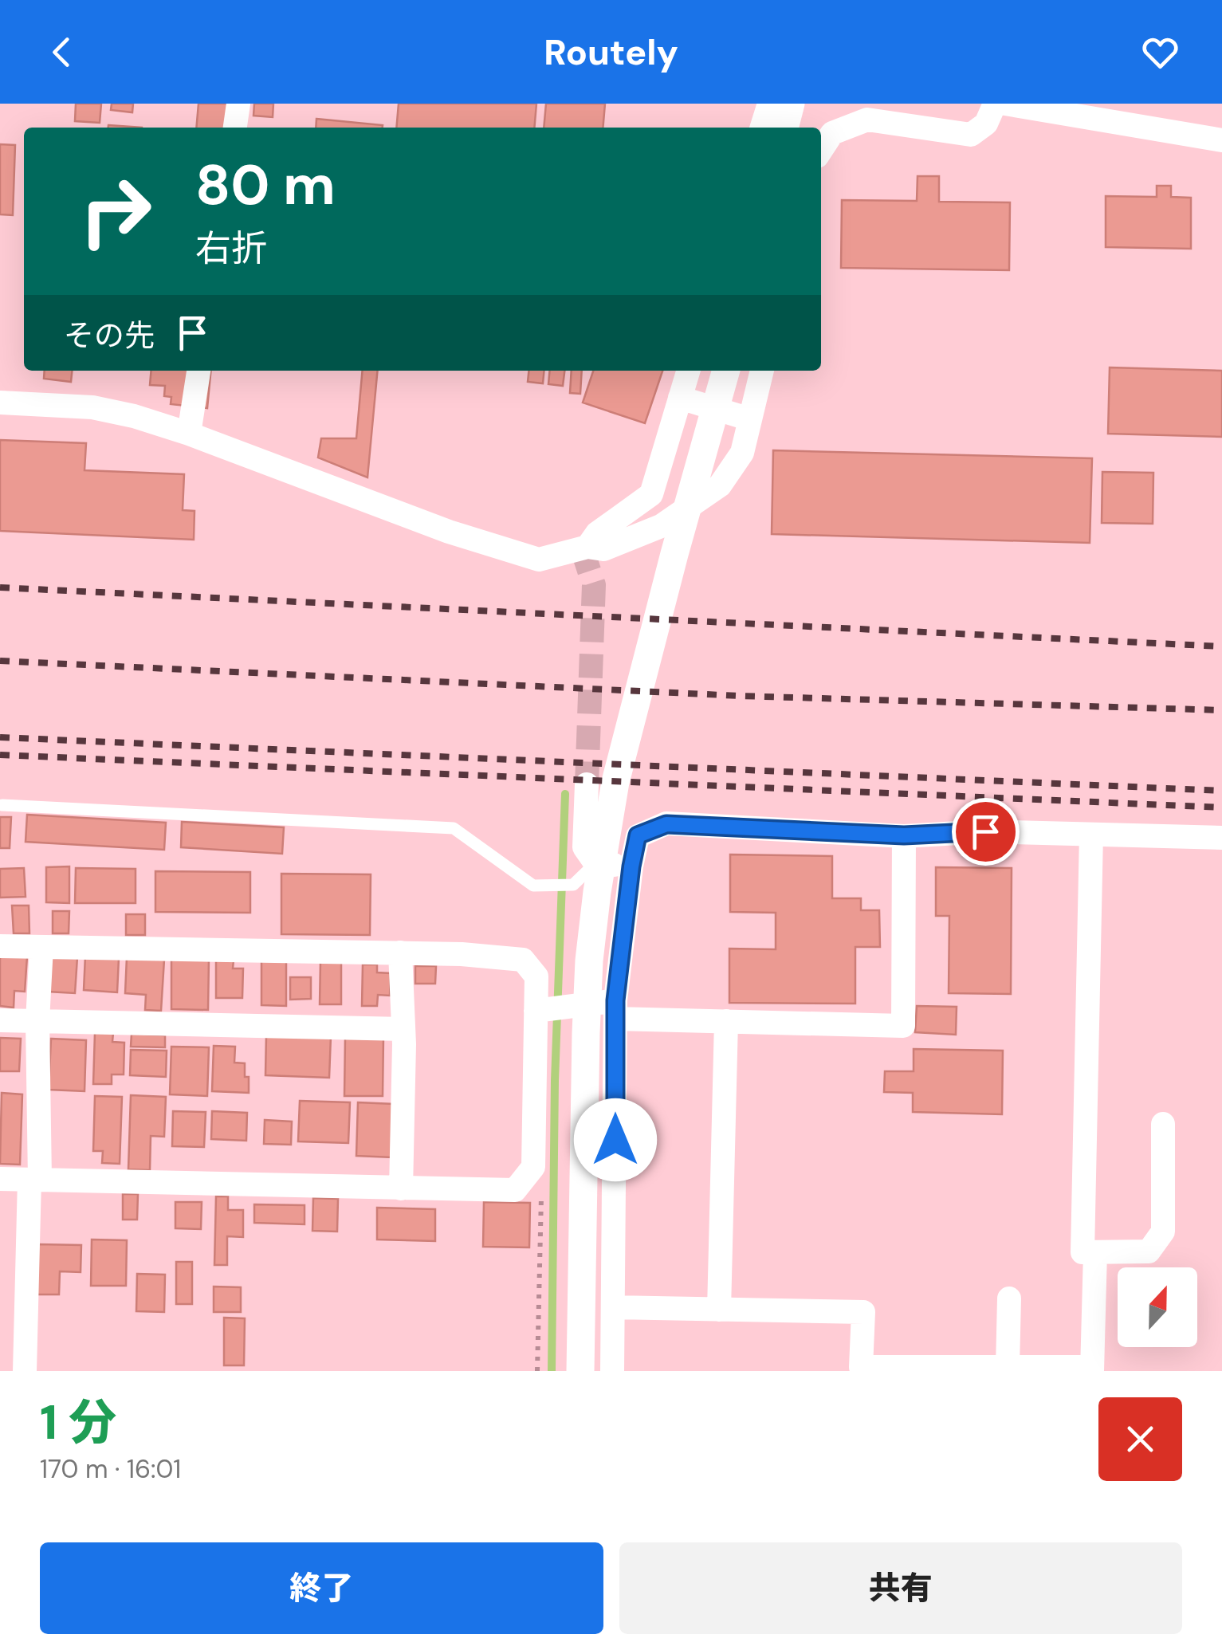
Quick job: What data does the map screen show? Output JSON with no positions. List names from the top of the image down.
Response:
{
  "north": "top",
  "page": {
    "header": "Routely",
    "turn": ["80 m", "右折"],
    "then": "その先",
    "heading": ["1 分", "170 m · 16:01"],
    "buttons": ["終了", "共有"]
  }
}
